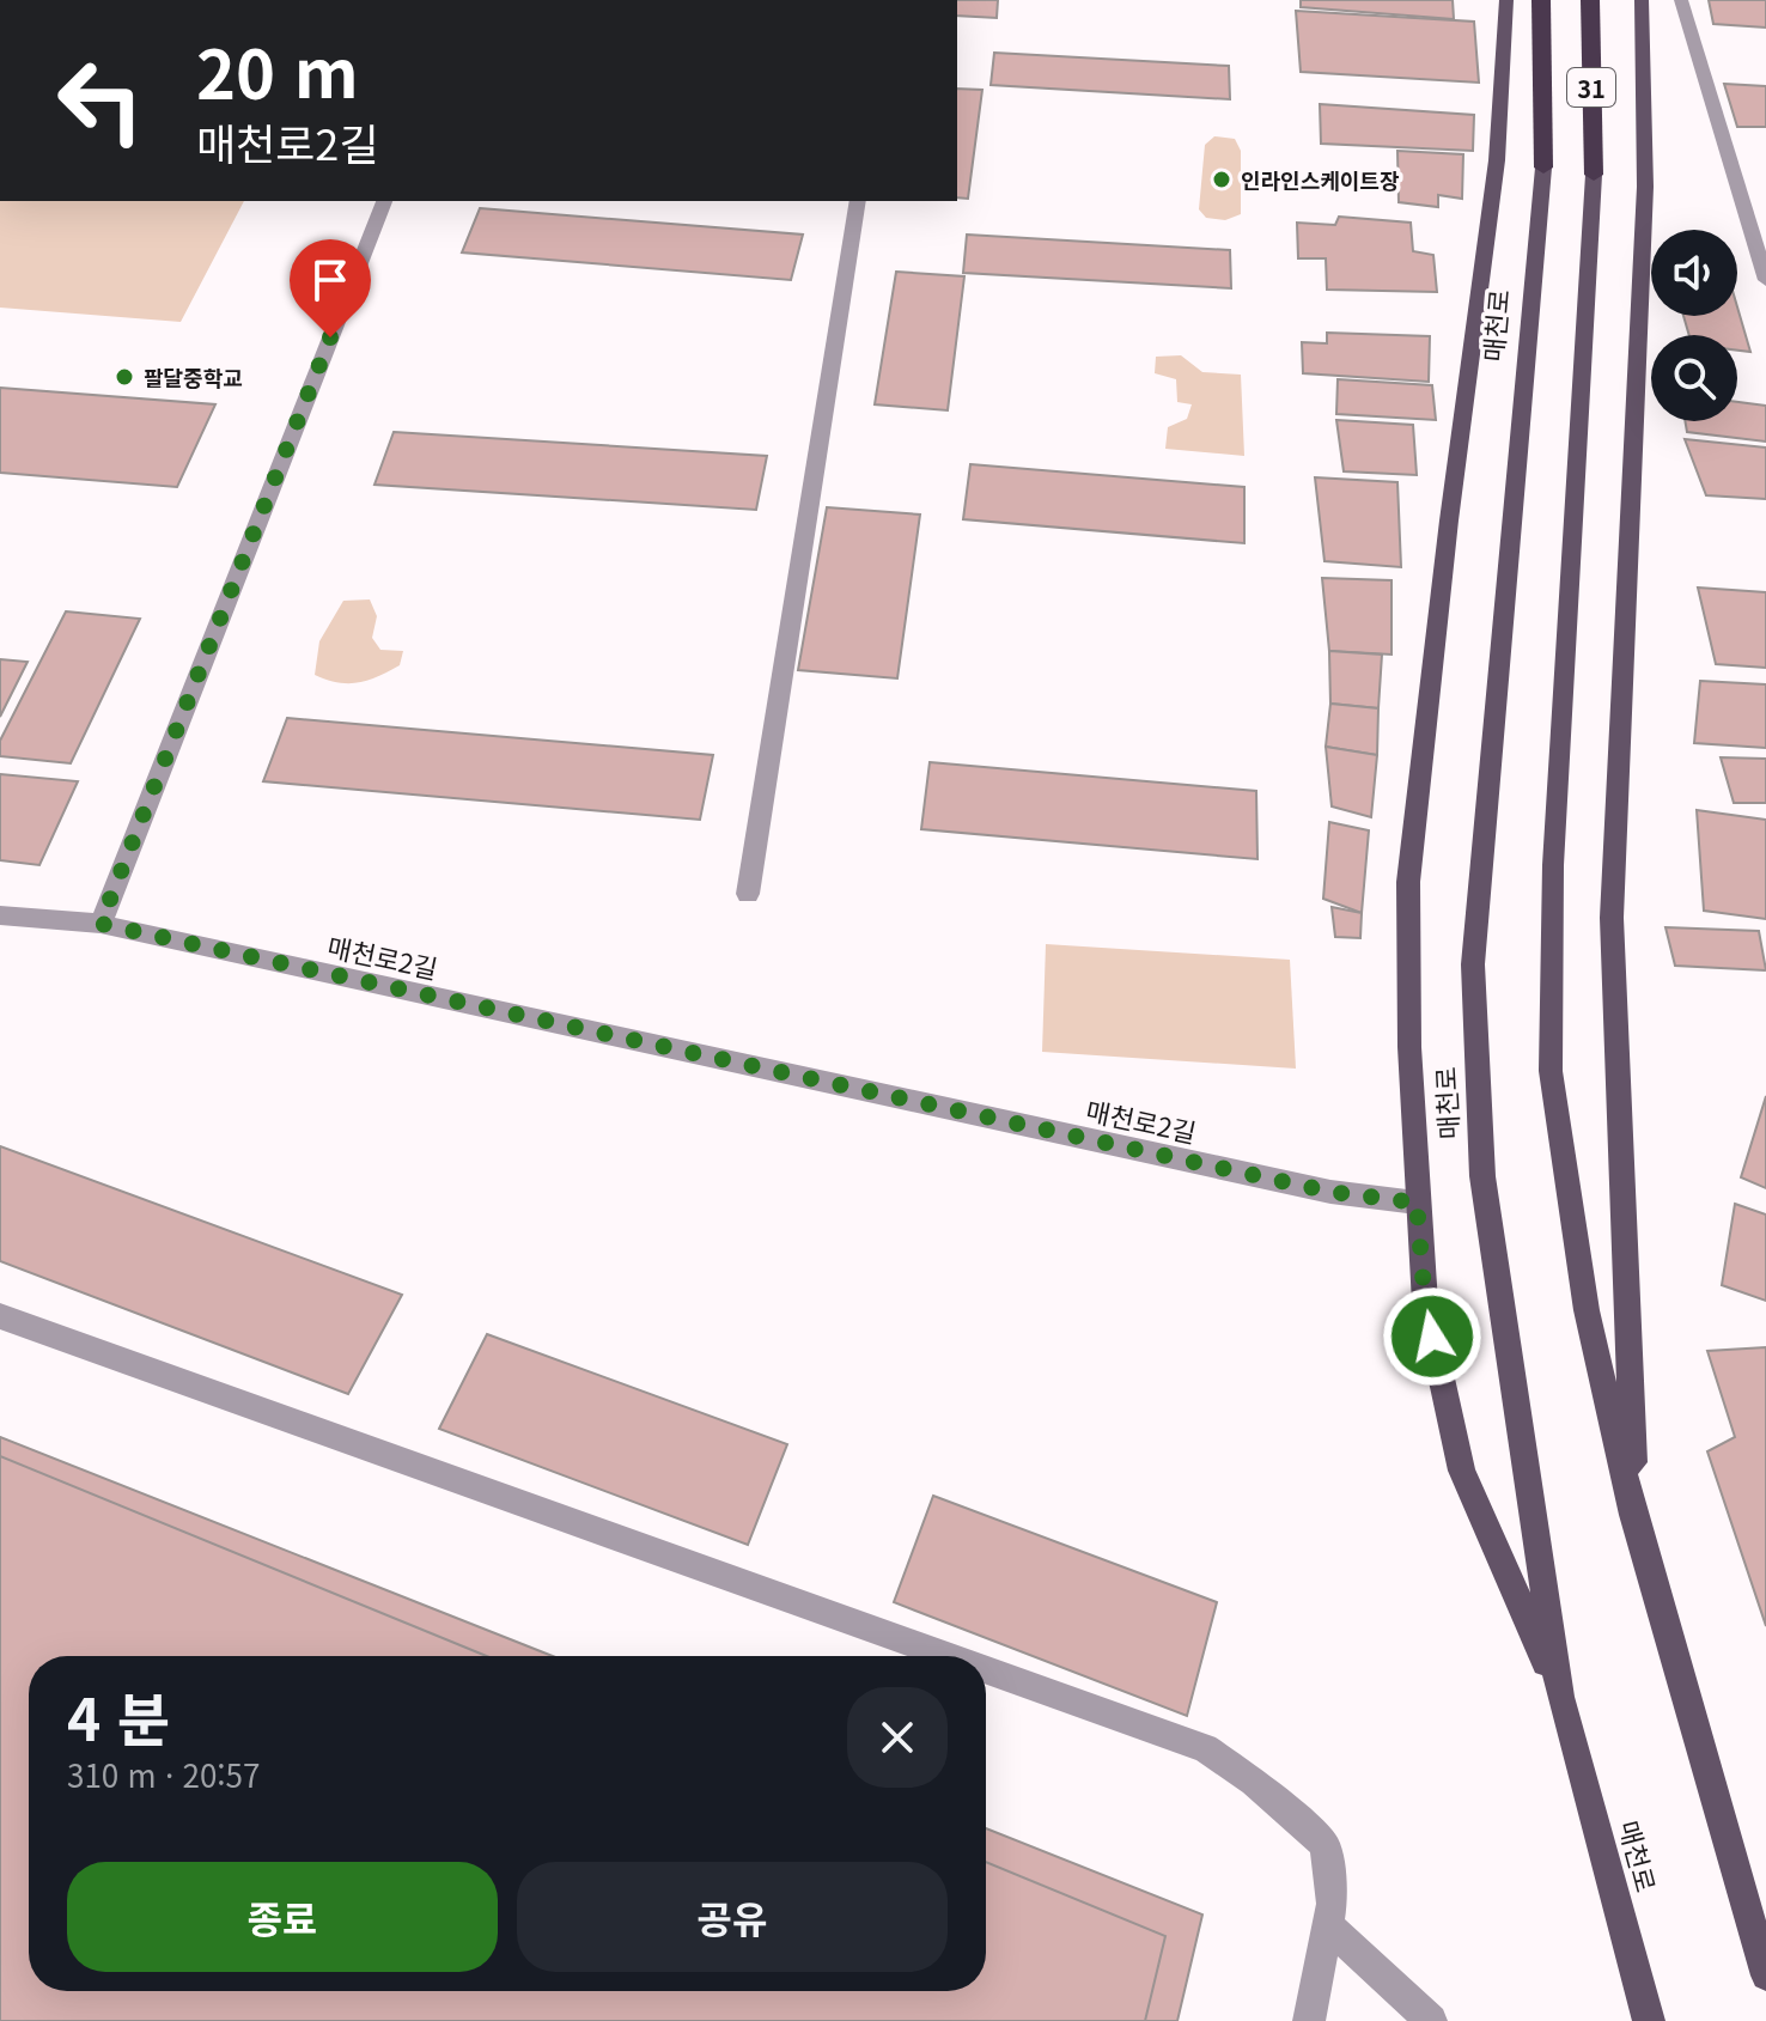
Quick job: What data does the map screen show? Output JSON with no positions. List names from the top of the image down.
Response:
{
  "streets": {
    "highway": ["31"],
    "main road": ["매천로"],
    "street": ["매천로2길"]
  },
  "crossings": [
    ["31", "매천로"]
  ],
  "places": ["인라인스케이트장", "팔달중학교"],
  "page": {
    "turn": ["20 m", "매천로2길"],
    "heading": ["4 분", "310 m · 20:57"],
    "buttons": ["종료", "공유"]
  }
}
